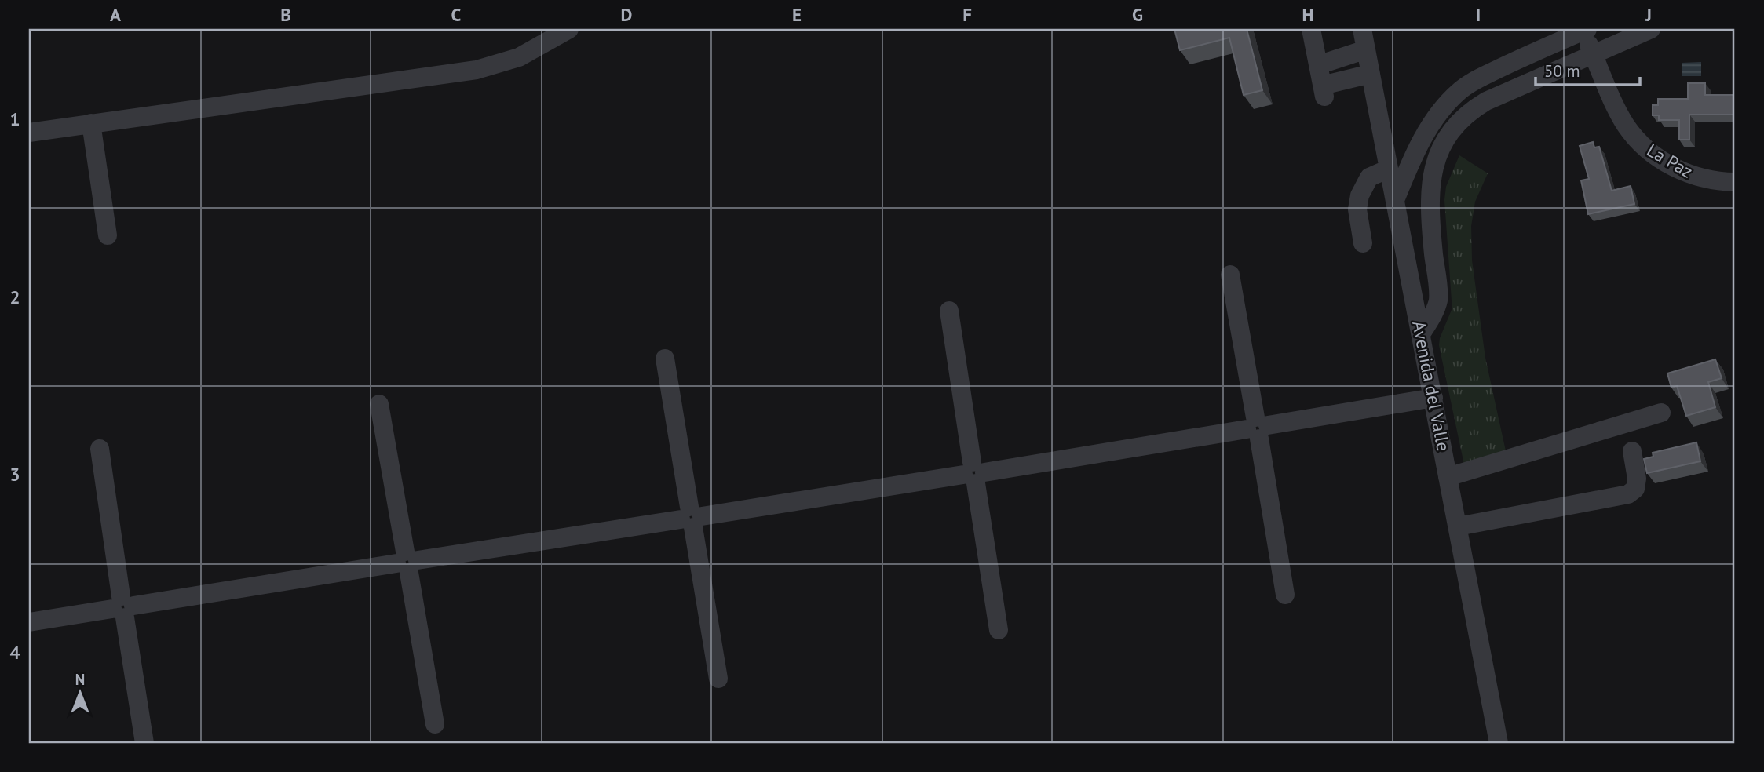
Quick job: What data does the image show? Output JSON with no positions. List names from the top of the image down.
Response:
{
  "streets": {
    "street": ["La Paz", "Avenida del Valle"]
  },
  "scale_bar": "50 m",
  "north": "top",
  "grid": {
    "columns": [
      "A",
      "B",
      "C",
      "D",
      "E",
      "F",
      "G",
      "H",
      "I",
      "J"
    ],
    "rows": [
      "1",
      "2",
      "3",
      "4"
    ]
  }
}
